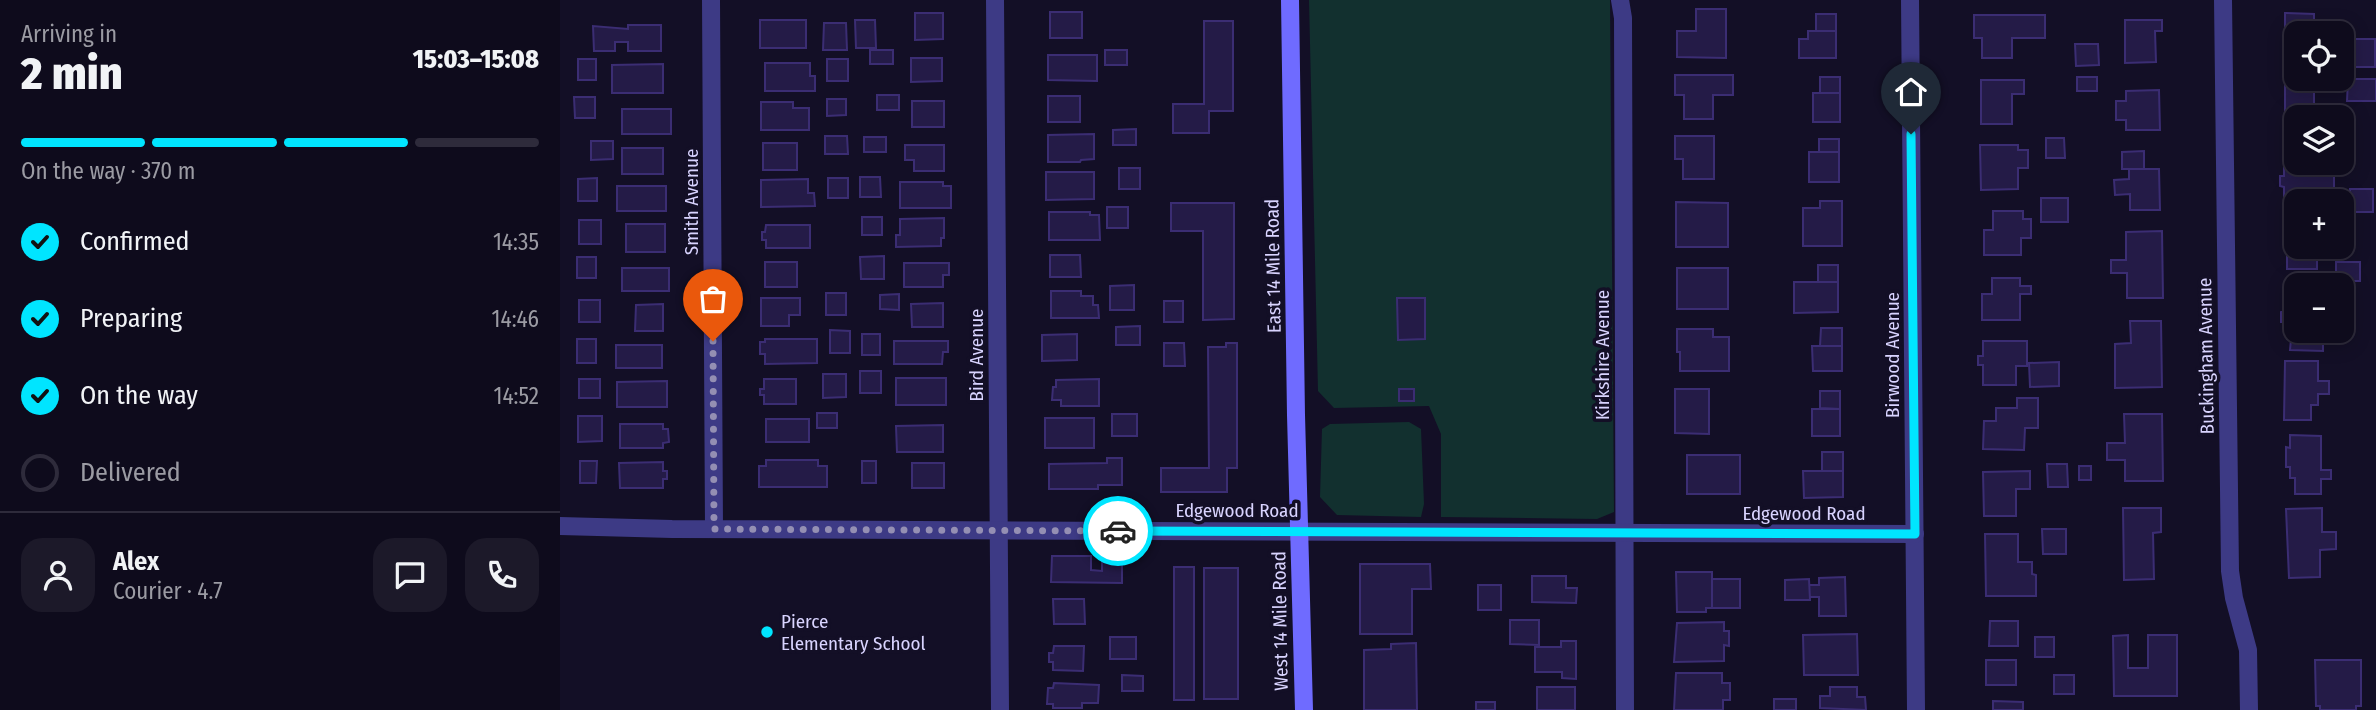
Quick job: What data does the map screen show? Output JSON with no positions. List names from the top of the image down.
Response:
{
  "streets": {
    "main road": ["East 14 Mile Road", "West 14 Mile Road"],
    "street": [
      "Smith Avenue",
      "Bird Avenue",
      "Kirkshire Avenue",
      "Birwood Avenue",
      "Buckingham Avenue",
      "Edgewood Road"
    ]
  },
  "crossings": [
    ["Smith Avenue", "Edgewood Road"],
    ["East 14 Mile Road", "Edgewood Road"],
    ["East 14 Mile Road", "West 14 Mile Road"],
    ["Bird Avenue", "Edgewood Road"],
    ["Kirkshire Avenue", "Edgewood Road"],
    ["Birwood Avenue", "Edgewood Road"],
    ["Edgewood Road", "West 14 Mile Road"]
  ],
  "places": ["Pierce Elementary School"],
  "page": {
    "heading": ["2 min", "Arriving in", "15:03–15:08"],
    "panel": ["Alex", "Courier · 4.7"],
    "map_buttons": ["+", "−"],
    "bar": "On the way · 370 m",
    "list": [
      ["Confirmed", "14:35"],
      ["Preparing", "14:46"],
      ["On the way", "14:52"],
      "Delivered"
    ]
  }
}
